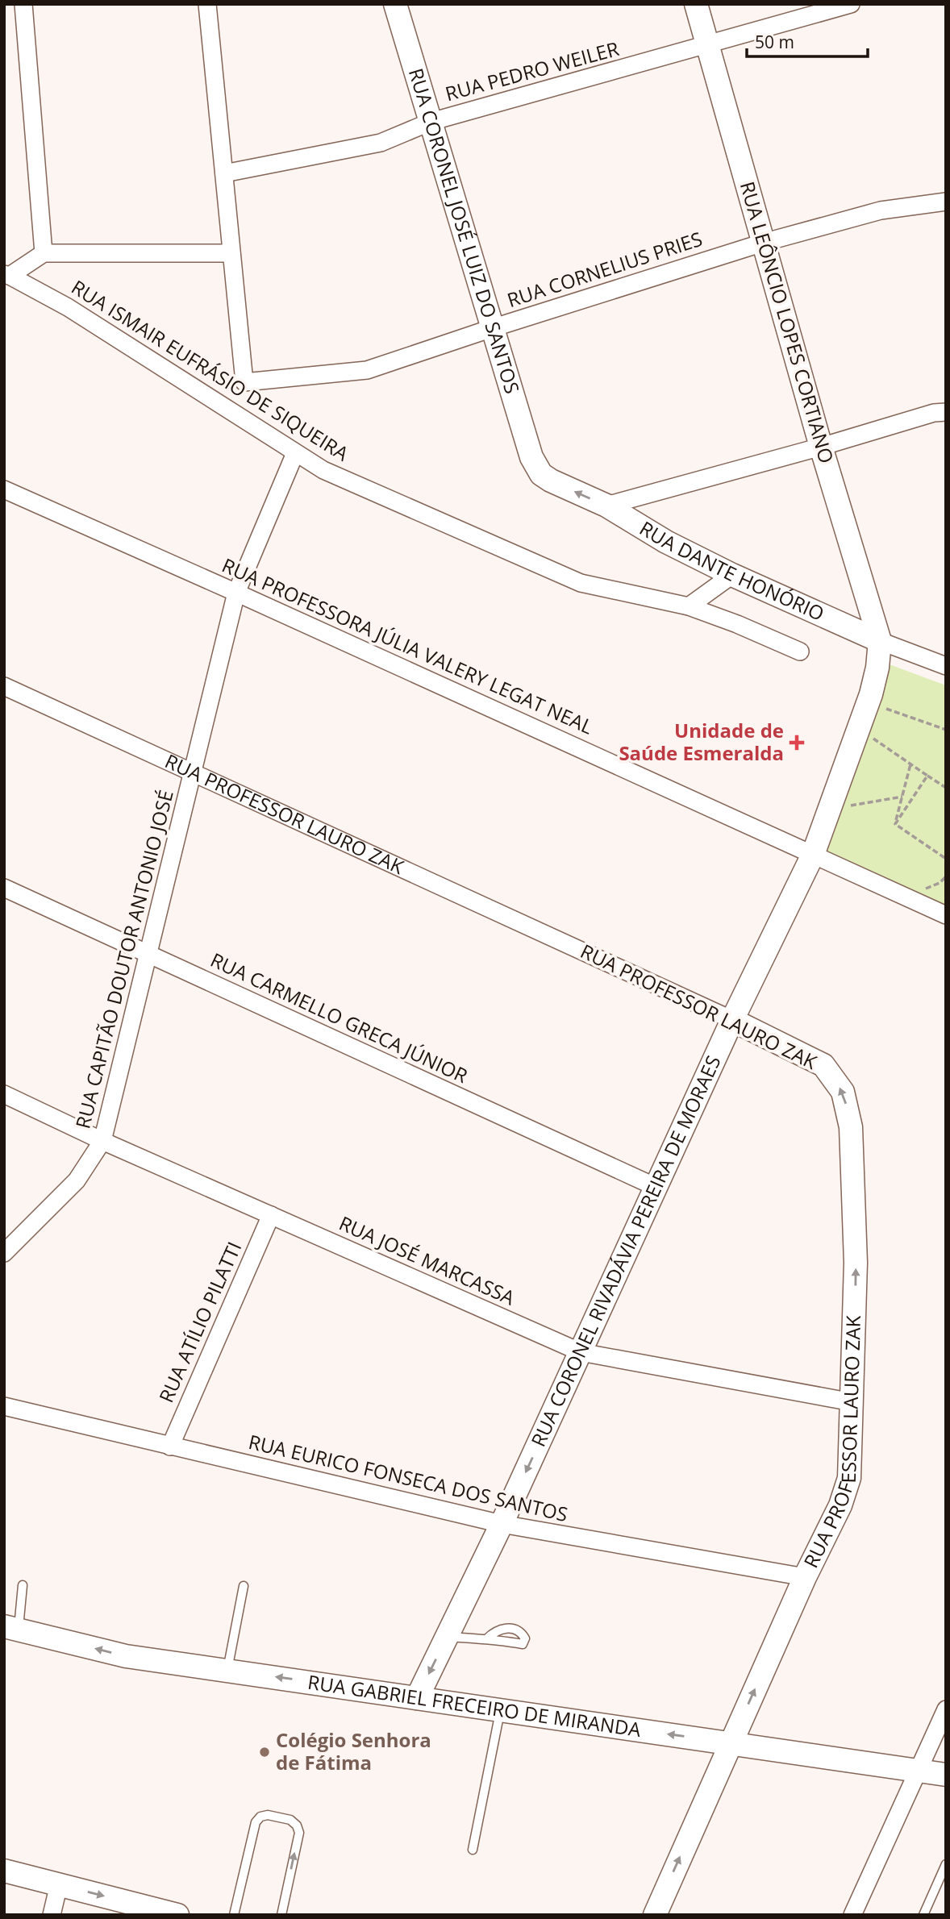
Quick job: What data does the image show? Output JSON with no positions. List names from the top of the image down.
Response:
{
  "streets": {
    "street": [
      "RUA PEDRO WEILER",
      "RUA CORONEL JOSÉ LUIZ DO SANTOS",
      "RUA CORNELIUS PRIES",
      "RUA LEÔNCIO LOPES CORTIANO",
      "RUA ISMAIR EUFRÁSIO DE SIQUEIRA",
      "RUA DANTE HONÓRIO",
      "RUA PROFESSORA JÚLIA VALERY LEGAT NEAL",
      "RUA PROFESSOR LAURO ZAK",
      "RUA CAPITÃO DOUTOR ANTONIO JOSÉ",
      "RUA CARMELLO GRECA JÚNIOR",
      "RUA CORONEL RIVADÁVIA PEREIRA DE MORAES",
      "RUA JOSÉ MARCASSA",
      "RUA ATÍLIO PILATTI",
      "RUA EURICO FONSECA DOS SANTOS",
      "RUA GABRIEL FRECEIRO DE MIRANDA"
    ]
  },
  "crossings": [
    ["RUA PEDRO WEILER", "RUA CORONEL JOSÉ LUIZ DO SANTOS"],
    ["RUA PEDRO WEILER", "RUA LEÔNCIO LOPES CORTIANO"],
    ["RUA CORONEL JOSÉ LUIZ DO SANTOS", "RUA CORNELIUS PRIES"],
    ["RUA CORONEL JOSÉ LUIZ DO SANTOS", "RUA DANTE HONÓRIO"],
    ["RUA CORNELIUS PRIES", "RUA LEÔNCIO LOPES CORTIANO"],
    ["RUA LEÔNCIO LOPES CORTIANO", "RUA DANTE HONÓRIO"],
    ["RUA LEÔNCIO LOPES CORTIANO", "RUA CORONEL RIVADÁVIA PEREIRA DE MORAES"],
    ["RUA ISMAIR EUFRÁSIO DE SIQUEIRA", "RUA CAPITÃO DOUTOR ANTONIO JOSÉ"],
    ["RUA DANTE HONÓRIO", "RUA CORONEL RIVADÁVIA PEREIRA DE MORAES"],
    ["RUA PROFESSORA JÚLIA VALERY LEGAT NEAL", "RUA CAPITÃO DOUTOR ANTONIO JOSÉ"],
    ["RUA PROFESSORA JÚLIA VALERY LEGAT NEAL", "RUA CORONEL RIVADÁVIA PEREIRA DE MORAES"],
    ["RUA PROFESSOR LAURO ZAK", "RUA CAPITÃO DOUTOR ANTONIO JOSÉ"],
    ["RUA PROFESSOR LAURO ZAK", "RUA CORONEL RIVADÁVIA PEREIRA DE MORAES"],
    ["RUA PROFESSOR LAURO ZAK", "RUA JOSÉ MARCASSA"],
    ["RUA PROFESSOR LAURO ZAK", "RUA EURICO FONSECA DOS SANTOS"],
    ["RUA PROFESSOR LAURO ZAK", "RUA GABRIEL FRECEIRO DE MIRANDA"],
    ["RUA CAPITÃO DOUTOR ANTONIO JOSÉ", "RUA CARMELLO GRECA JÚNIOR"],
    ["RUA CAPITÃO DOUTOR ANTONIO JOSÉ", "RUA JOSÉ MARCASSA"],
    ["RUA CARMELLO GRECA JÚNIOR", "RUA CORONEL RIVADÁVIA PEREIRA DE MORAES"],
    ["RUA CORONEL RIVADÁVIA PEREIRA DE MORAES", "RUA JOSÉ MARCASSA"],
    ["RUA CORONEL RIVADÁVIA PEREIRA DE MORAES", "RUA EURICO FONSECA DOS SANTOS"],
    ["RUA CORONEL RIVADÁVIA PEREIRA DE MORAES", "RUA GABRIEL FRECEIRO DE MIRANDA"],
    ["RUA JOSÉ MARCASSA", "RUA ATÍLIO PILATTI"],
    ["RUA ATÍLIO PILATTI", "RUA EURICO FONSECA DOS SANTOS"]
  ],
  "one_way": ["RUA PROFESSOR LAURO ZAK", "RUA GABRIEL FRECEIRO DE MIRANDA"],
  "places": {
    "health": ["Unidade de Saúde Esmeralda"],
    "other": ["Colégio Senhora de Fátima"]
  },
  "scale_bar": "50 m"
}
